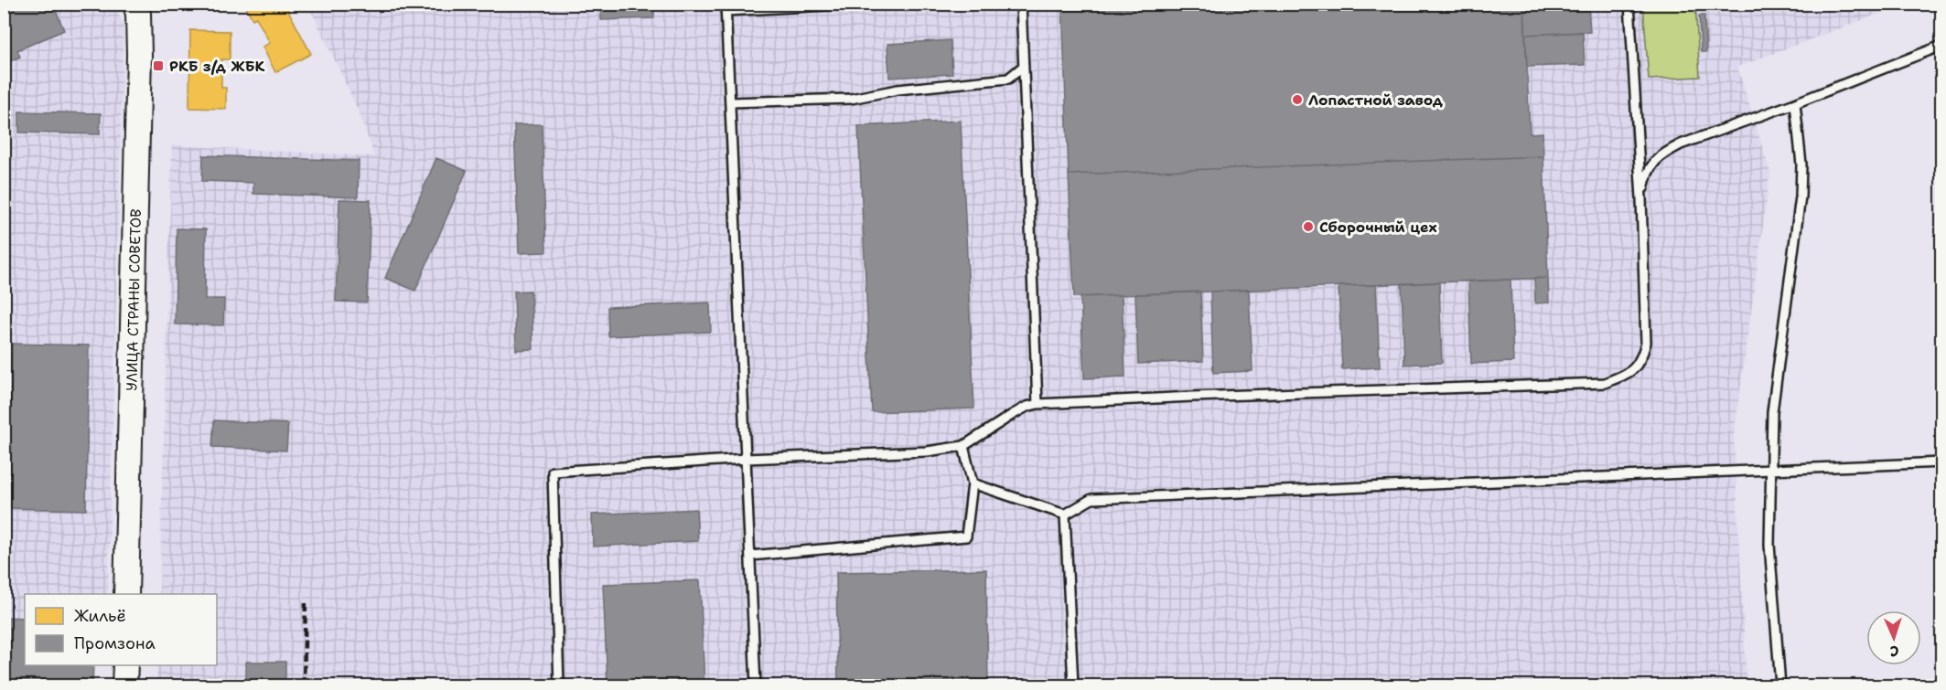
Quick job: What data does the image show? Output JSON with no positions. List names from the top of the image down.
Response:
{
  "streets": {
    "main road": ["УЛИЦА СТРАНЫ СОВЕТОВ"]
  },
  "places": {
    "transit": ["РКБ з/д ЖБК"],
    "other": ["Лопастной завод", "Сборочный цех"]
  },
  "legend": ["Жильё", "Промзона"],
  "north": "bottom"
}
